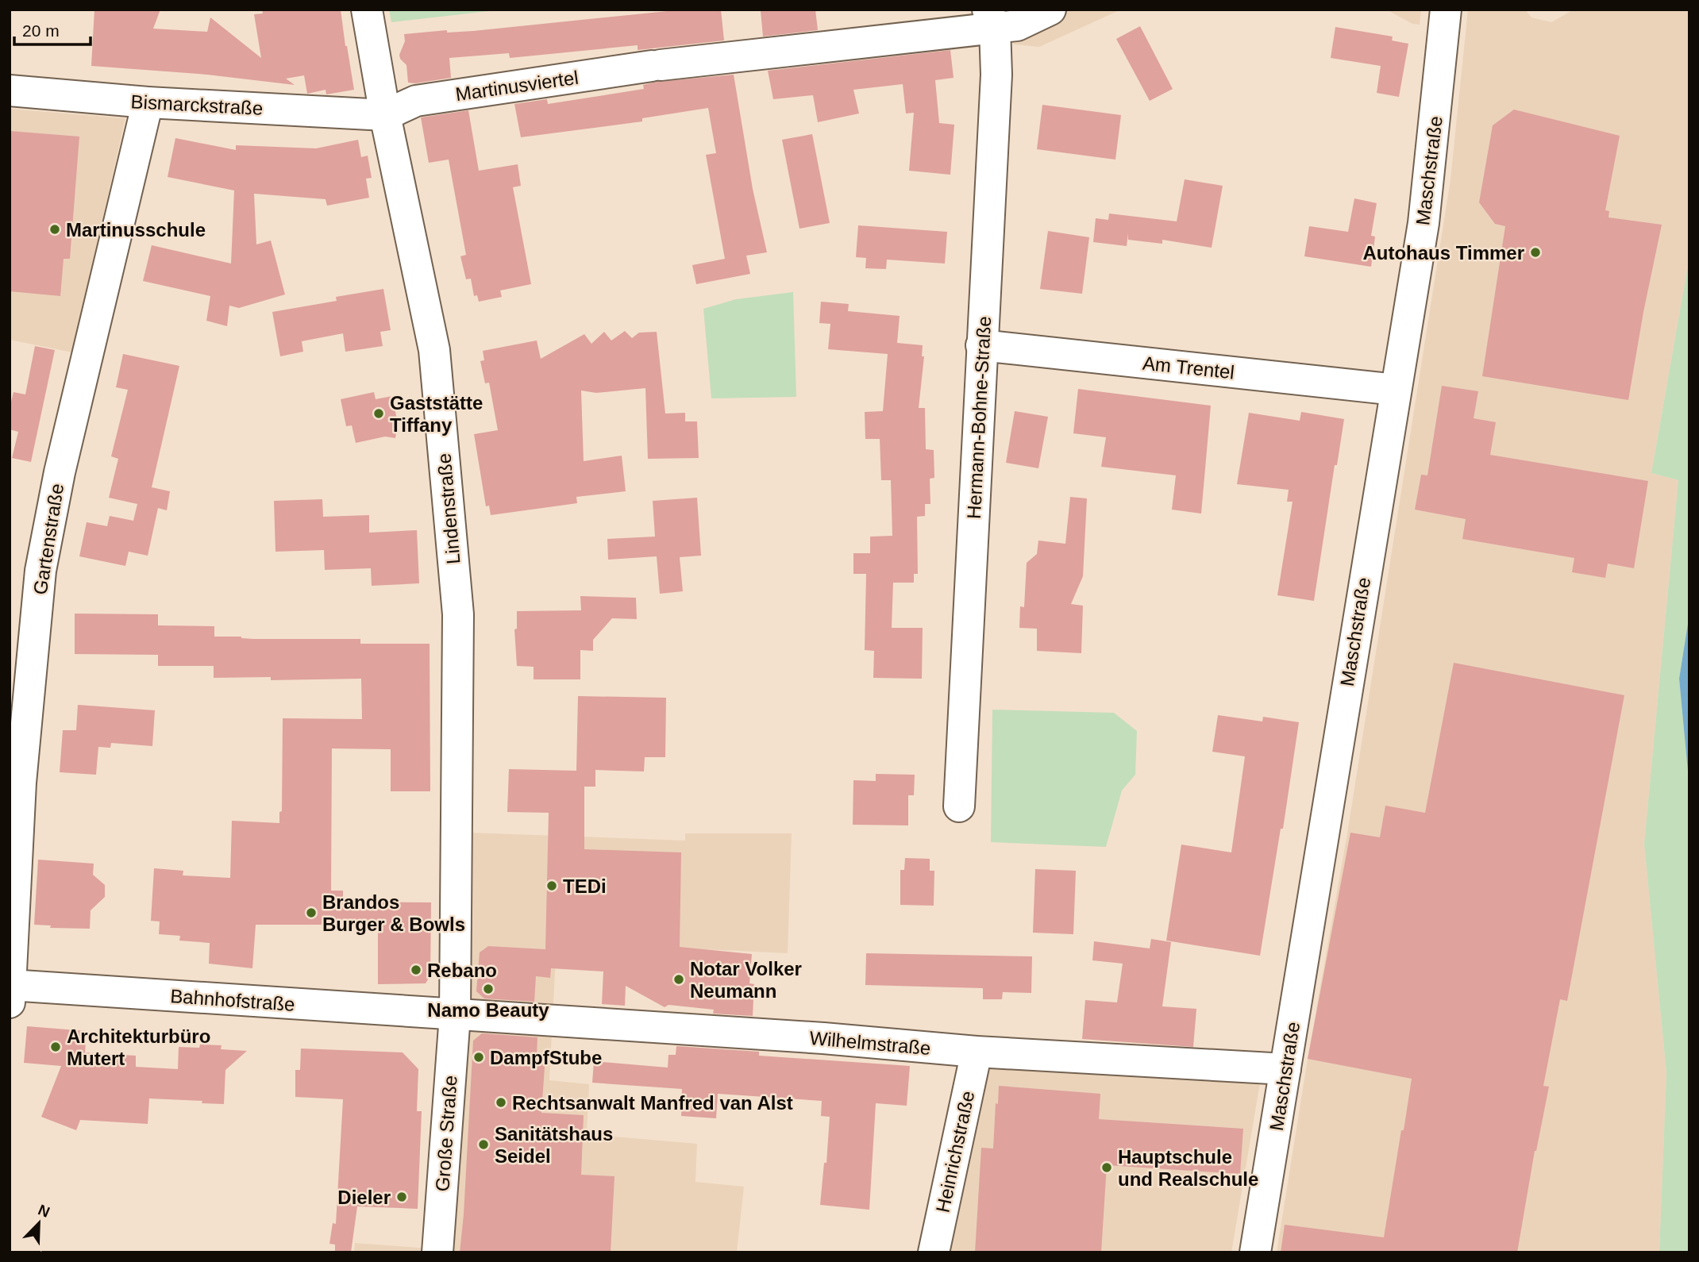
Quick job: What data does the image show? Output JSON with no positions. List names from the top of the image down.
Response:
{
  "streets": {
    "street": [
      "Martinusviertel",
      "Bismarckstraße",
      "Maschstraße",
      "Am Trentel",
      "Hermann-Bohne-Straße",
      "Lindenstraße",
      "Gartenstraße",
      "Bahnhofstraße",
      "Wilhelmstraße",
      "Große Straße",
      "Heinrichstraße"
    ]
  },
  "crossings": [
    ["Martinusviertel", "Bismarckstraße"],
    ["Martinusviertel", "Hermann-Bohne-Straße"],
    ["Martinusviertel", "Lindenstraße"],
    ["Bismarckstraße", "Lindenstraße"],
    ["Bismarckstraße", "Gartenstraße"],
    ["Maschstraße", "Am Trentel"],
    ["Maschstraße", "Wilhelmstraße"],
    ["Am Trentel", "Hermann-Bohne-Straße"],
    ["Lindenstraße", "Bahnhofstraße"],
    ["Lindenstraße", "Wilhelmstraße"],
    ["Lindenstraße", "Große Straße"],
    ["Gartenstraße", "Bahnhofstraße"],
    ["Bahnhofstraße", "Wilhelmstraße"],
    ["Bahnhofstraße", "Große Straße"],
    ["Wilhelmstraße", "Große Straße"],
    ["Wilhelmstraße", "Heinrichstraße"]
  ],
  "places": [
    "Martinusschule",
    "Autohaus Timmer",
    "Gaststätte Tiffany",
    "TEDi",
    "Brandos Burger & Bowls",
    "Rebano",
    "Notar Volker Neumann",
    "Namo Beauty",
    "Architekturbüro Mutert",
    "DampfStube",
    "Rechtsanwalt Manfred van Alst",
    "Sanitätshaus Seidel",
    "Hauptschule und Realschule",
    "Dieler"
  ],
  "scale_bar": "20 m",
  "north": "top right"
}
